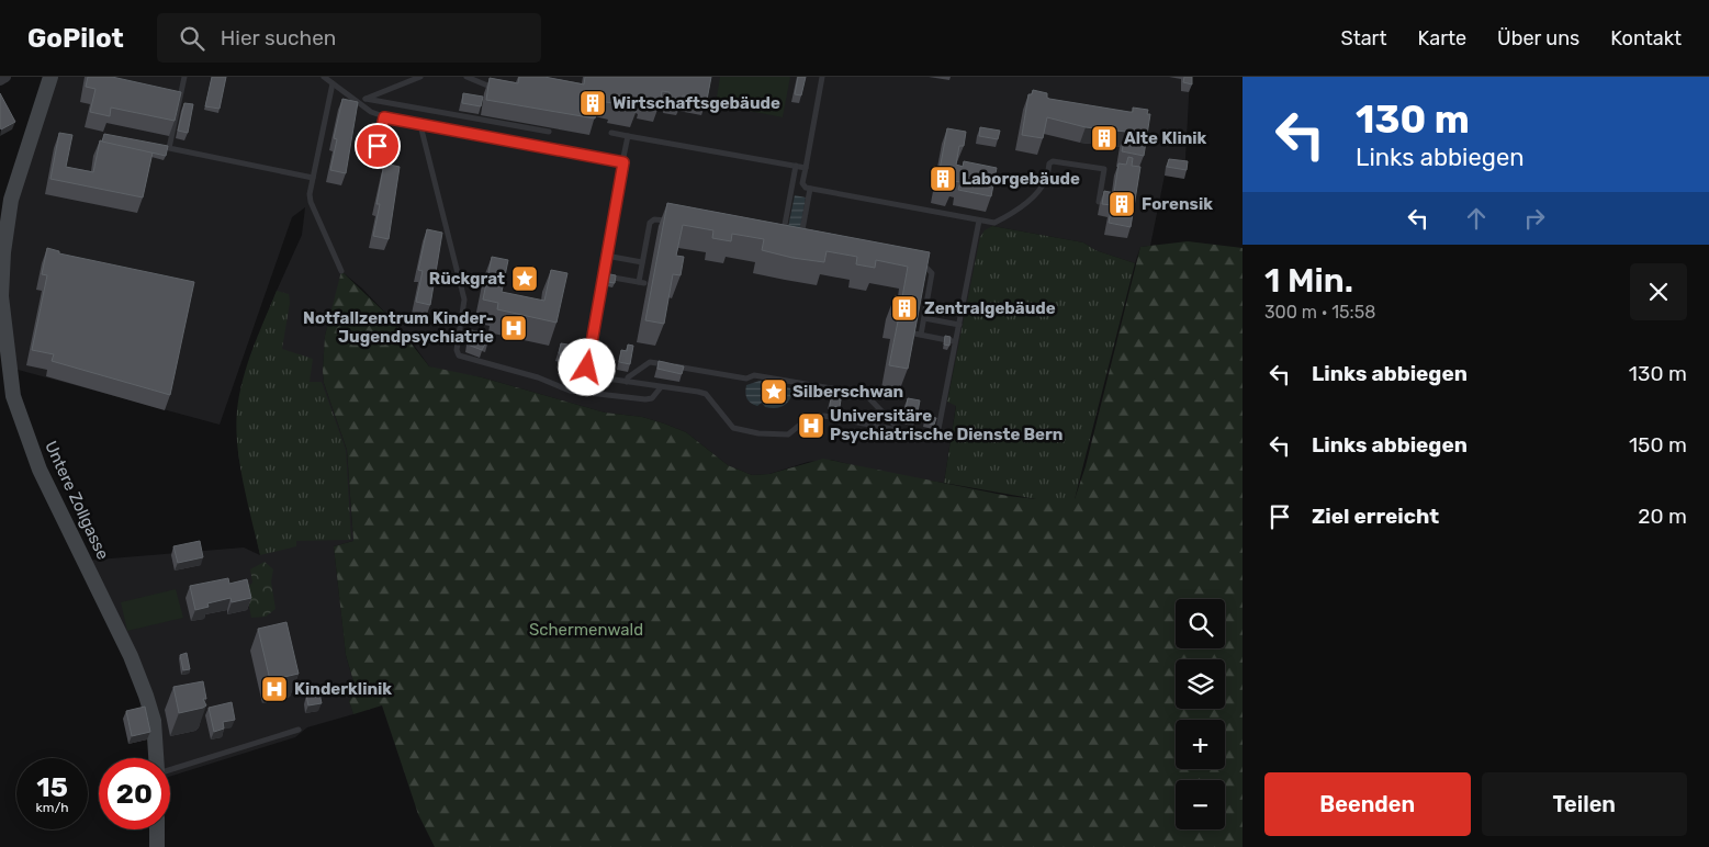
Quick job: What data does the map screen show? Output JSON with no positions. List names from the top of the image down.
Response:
{
  "streets": {
    "street": ["Untere Zollgasse"]
  },
  "parks": ["Schermenwald"],
  "places": {
    "building": [
      "Wirtschaftsgebäude",
      "Alte Klinik",
      "Laborgebäude",
      "Forensik",
      "Zentralgebäude"
    ],
    "place": ["Rückgrat", "Silberschwan"],
    "hospital": ["Notfallzentrum Kinder- Jugendpsychiatrie", "Universitäre Psychiatrische Dienste Bern", "Kinderklinik"]
  },
  "page": {
    "header": "GoPilot",
    "search": "Hier suchen",
    "nav": [
      "Start",
      "Karte",
      "Über uns",
      "Kontakt"
    ],
    "turn": ["130 m", "Links abbiegen"],
    "heading": ["1 Min.", "300 m · 15:58"],
    "list": [
      {
        "name": "Links abbiegen",
        "value": "130 m"
      },
      {
        "name": "Links abbiegen",
        "value": "150 m"
      },
      {
        "name": "Ziel erreicht",
        "value": "20 m"
      }
    ],
    "map_buttons": ["+", "−"],
    "speed": "15 km/h",
    "limit": "20",
    "buttons": ["Beenden", "Teilen"]
  }
}
